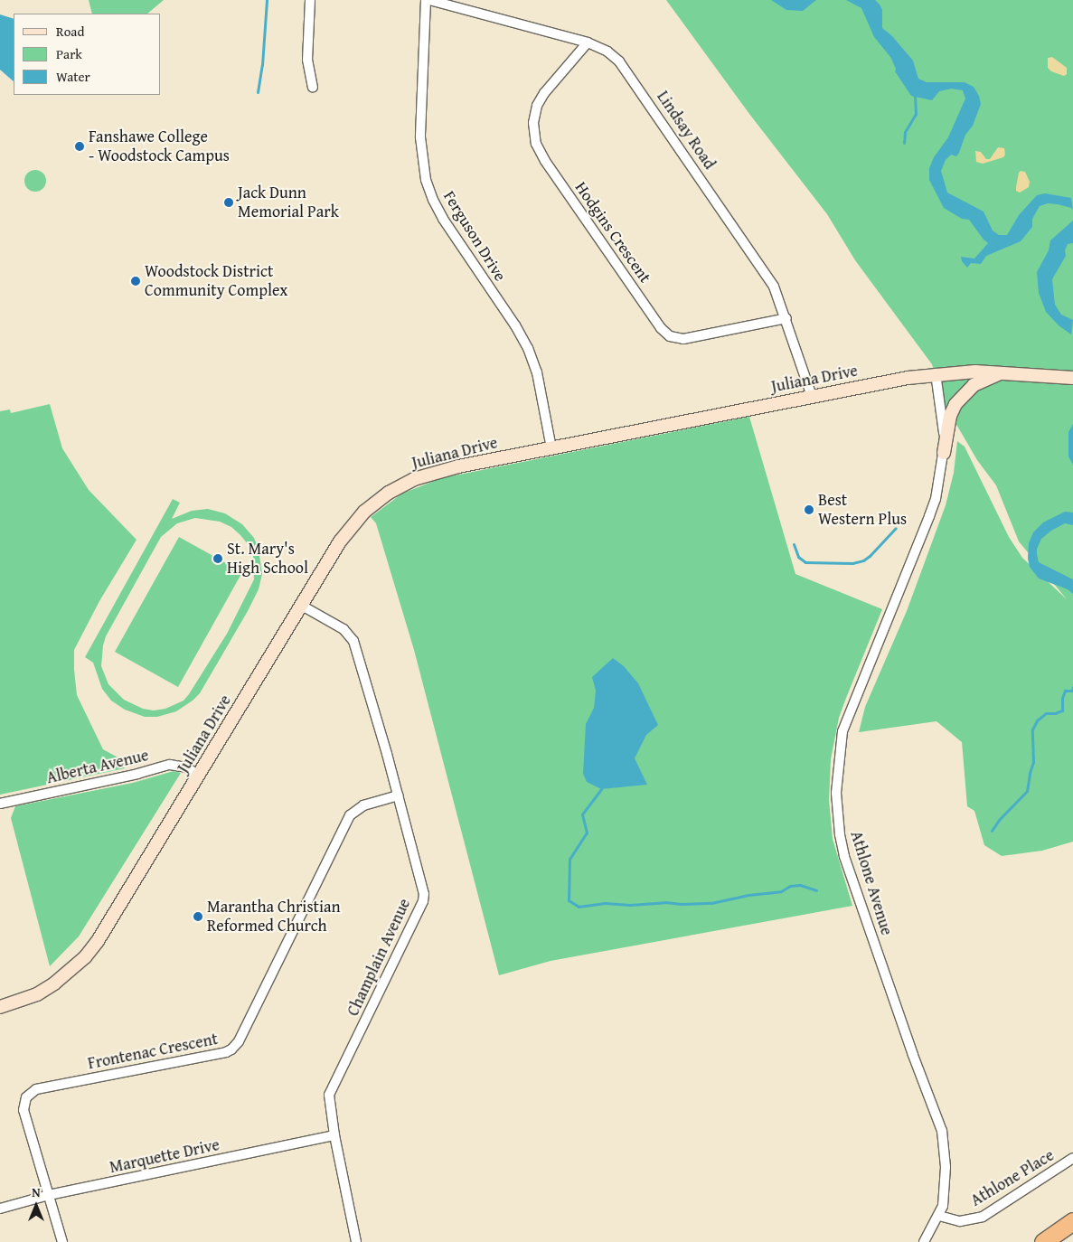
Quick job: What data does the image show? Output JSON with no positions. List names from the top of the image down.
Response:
{
  "streets": {
    "street": [
      "Lindsay Road",
      "Hodgins Crescent",
      "Ferguson Drive",
      "Juliana Drive",
      "Alberta Avenue",
      "Athlone Avenue",
      "Champlain Avenue",
      "Frontenac Crescent",
      "Marquette Drive",
      "Athlone Place"
    ]
  },
  "crossings": [
    ["Lindsay Road", "Hodgins Crescent"],
    ["Lindsay Road", "Juliana Drive"],
    ["Ferguson Drive", "Juliana Drive"],
    ["Juliana Drive", "Alberta Avenue"],
    ["Juliana Drive", "Athlone Avenue"],
    ["Juliana Drive", "Champlain Avenue"],
    ["Athlone Avenue", "Athlone Place"],
    ["Champlain Avenue", "Frontenac Crescent"],
    ["Champlain Avenue", "Marquette Drive"],
    ["Frontenac Crescent", "Marquette Drive"]
  ],
  "places": [
    "Fanshawe College - Woodstock Campus",
    "Jack Dunn Memorial Park",
    "Woodstock District Community Complex",
    "Best Western Plus",
    "St. Mary's High School",
    "Marantha Christian Reformed Church"
  ],
  "legend": ["Road", "Park", "Water"],
  "north": "top"
}
